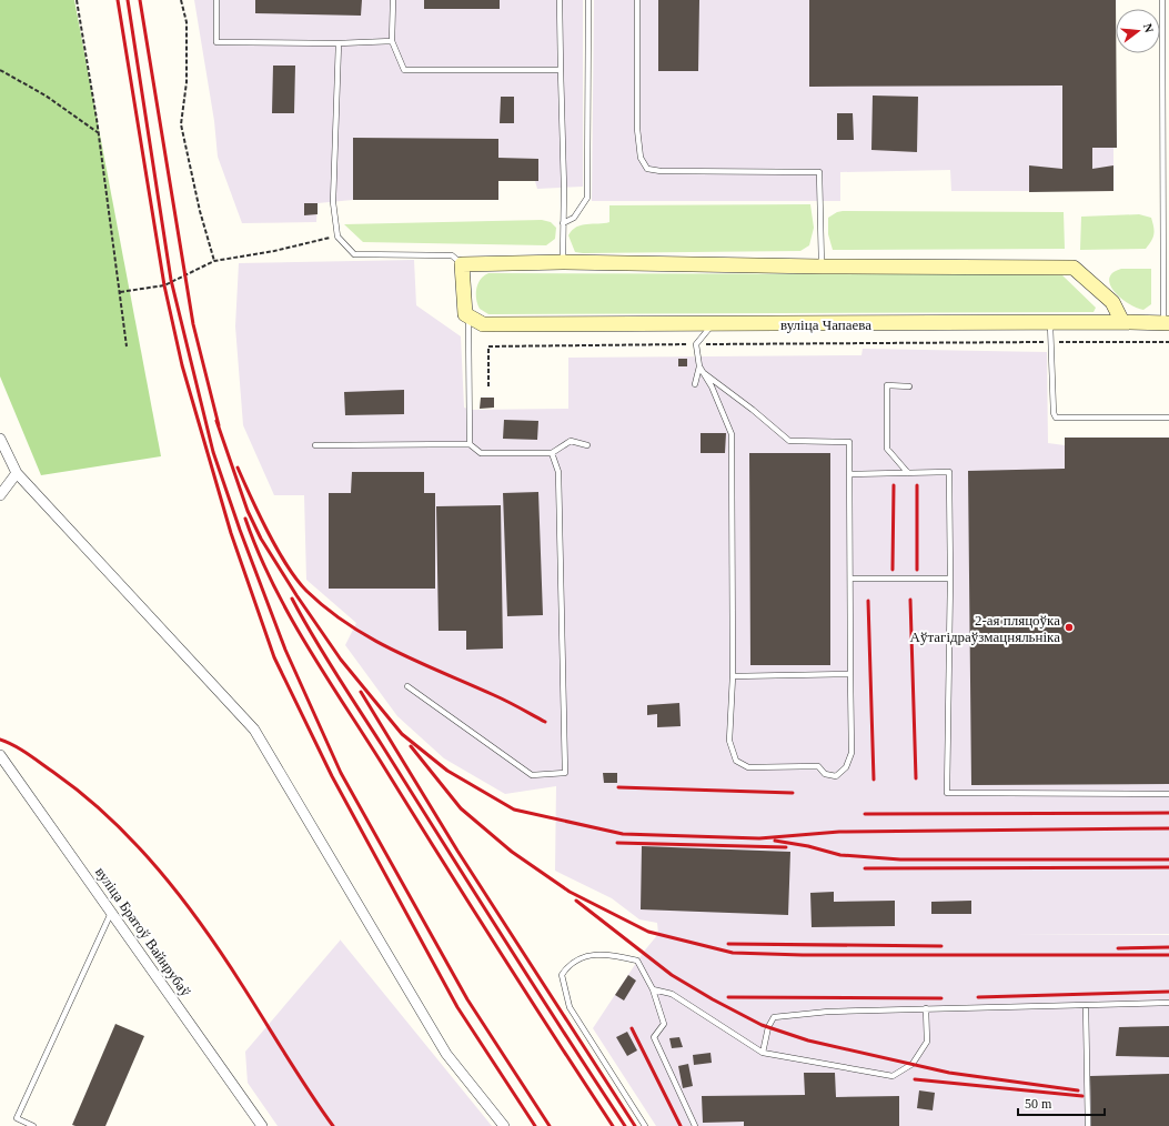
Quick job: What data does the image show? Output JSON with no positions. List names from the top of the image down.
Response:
{
  "streets": {
    "street": ["вуліца Чапаева", "вуліца Братоў Вайнрубаў"]
  },
  "places": ["2-ая пляцоўка Аўтагідраўзмацняльніка"],
  "scale_bar": "50 m",
  "north": "right"
}
